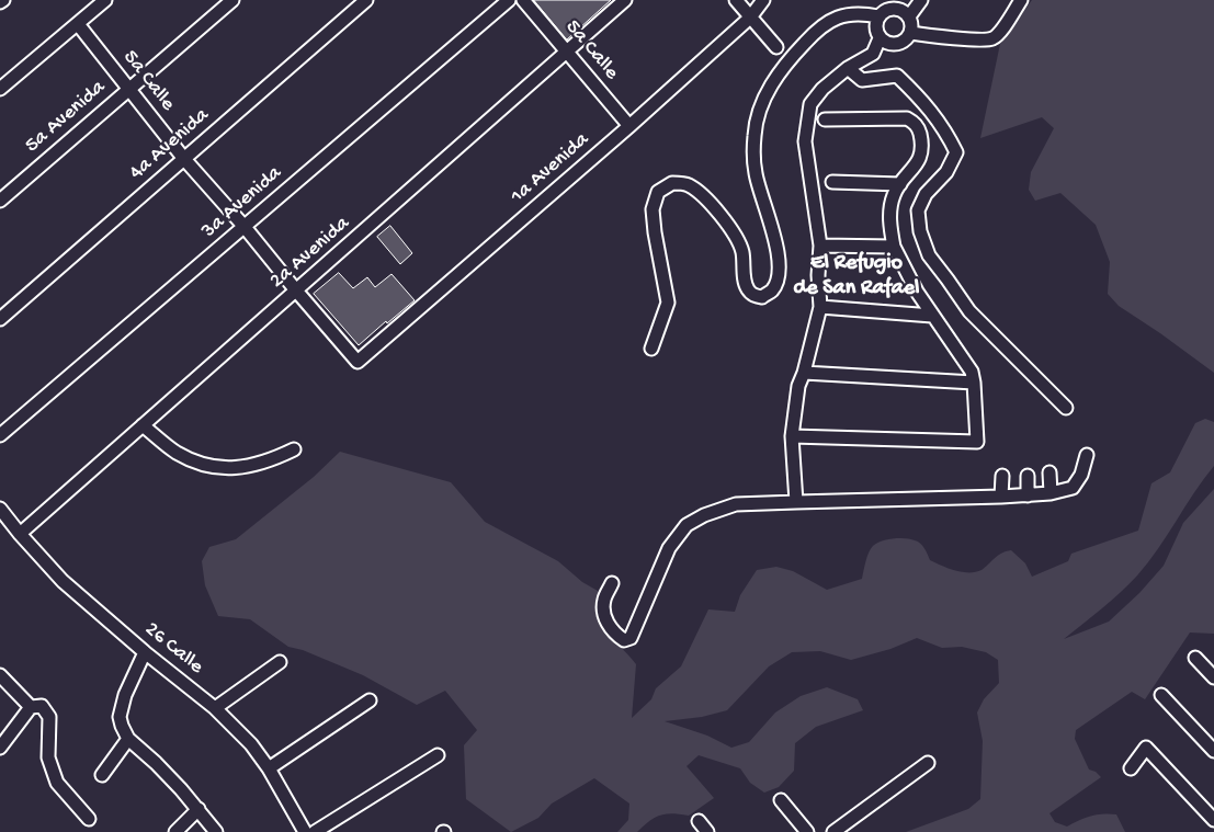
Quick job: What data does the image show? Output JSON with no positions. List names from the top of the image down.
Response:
{
  "streets": {
    "street": [
      "5a Calle",
      "5a Avenida",
      "4a Avenida",
      "1a Avenida",
      "3a Avenida",
      "2a Avenida",
      "26 Calle"
    ]
  },
  "crossings": [
    ["5a Calle", "5a Avenida"],
    ["5a Calle", "4a Avenida"],
    ["5a Calle", "1a Avenida"],
    ["5a Calle", "3a Avenida"],
    ["5a Calle", "2a Avenida"],
    ["2a Avenida", "26 Calle"]
  ],
  "districts": ["El Refugio de San Rafael"]
}
